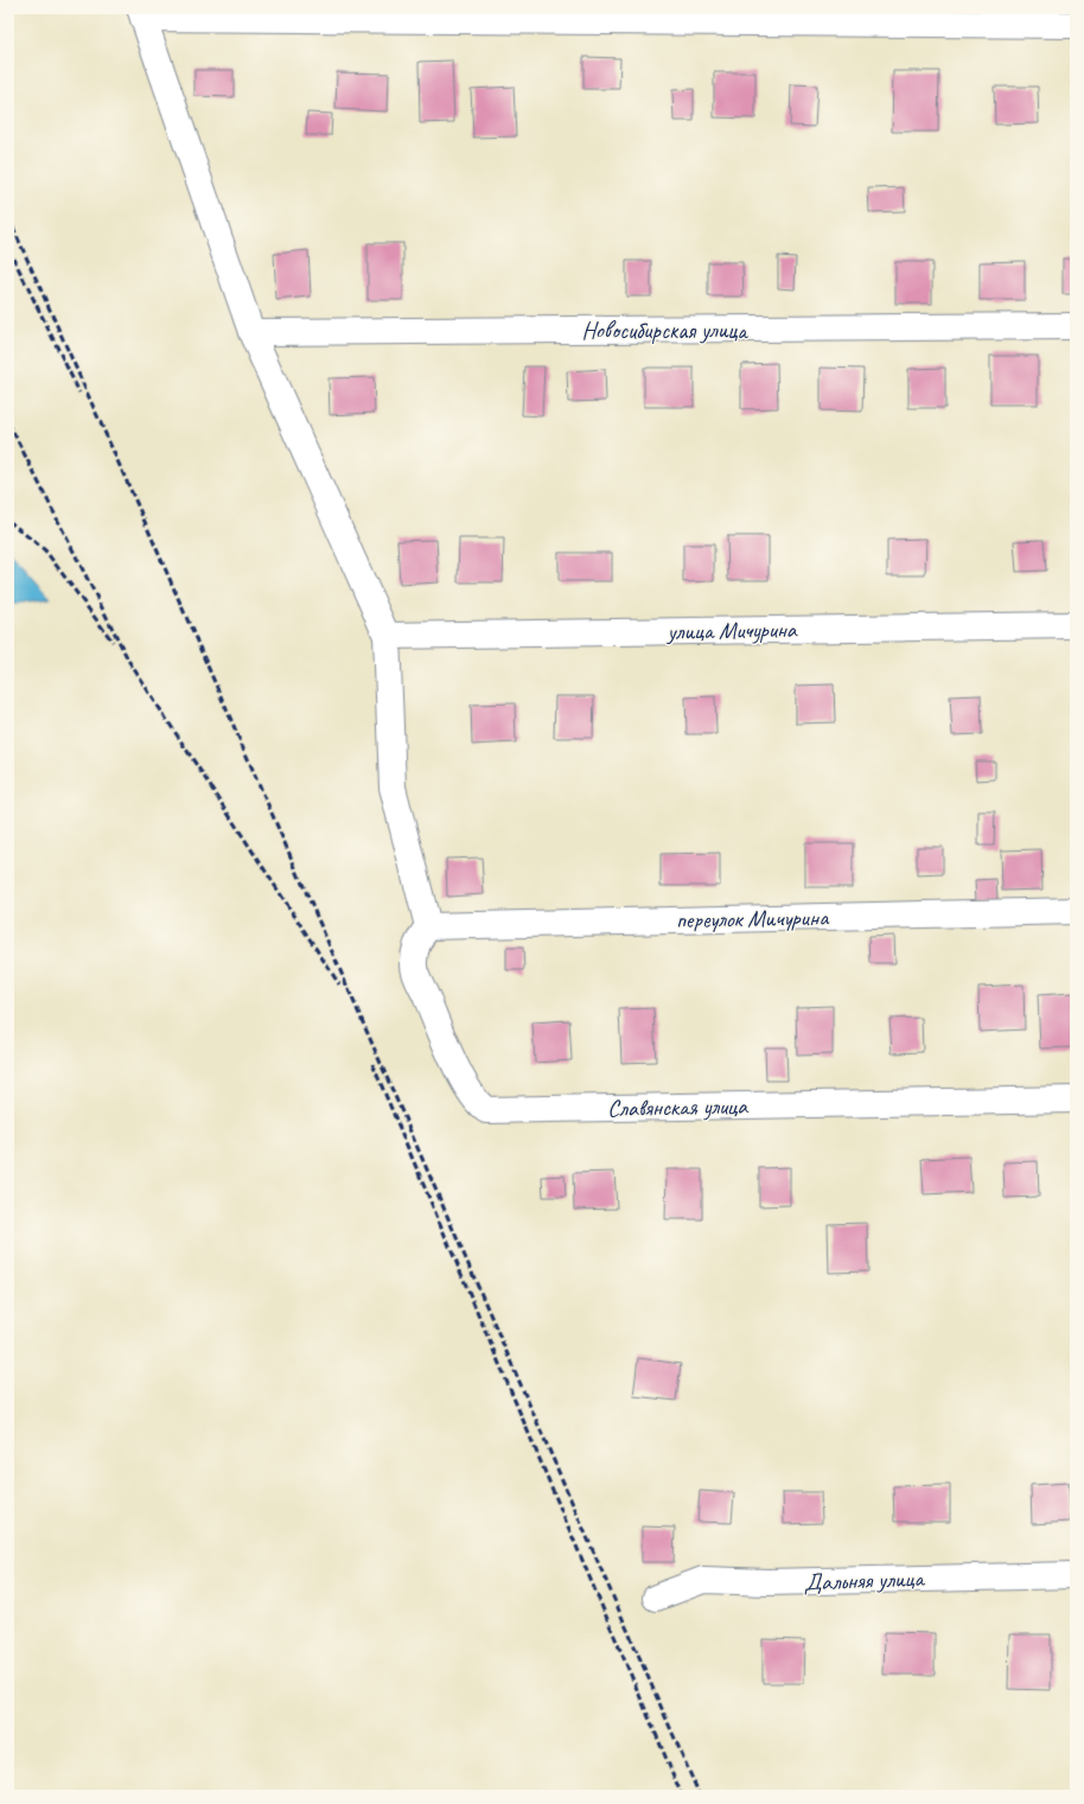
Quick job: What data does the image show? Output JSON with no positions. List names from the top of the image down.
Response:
{
  "streets": {
    "street": [
      "Новосибирская улица",
      "улица Мичурина",
      "переулок Мичурина",
      "Славянская улица",
      "Дальняя улица"
    ]
  },
  "crossings": [
    ["переулок Мичурина", "Славянская улица"]
  ]
}
